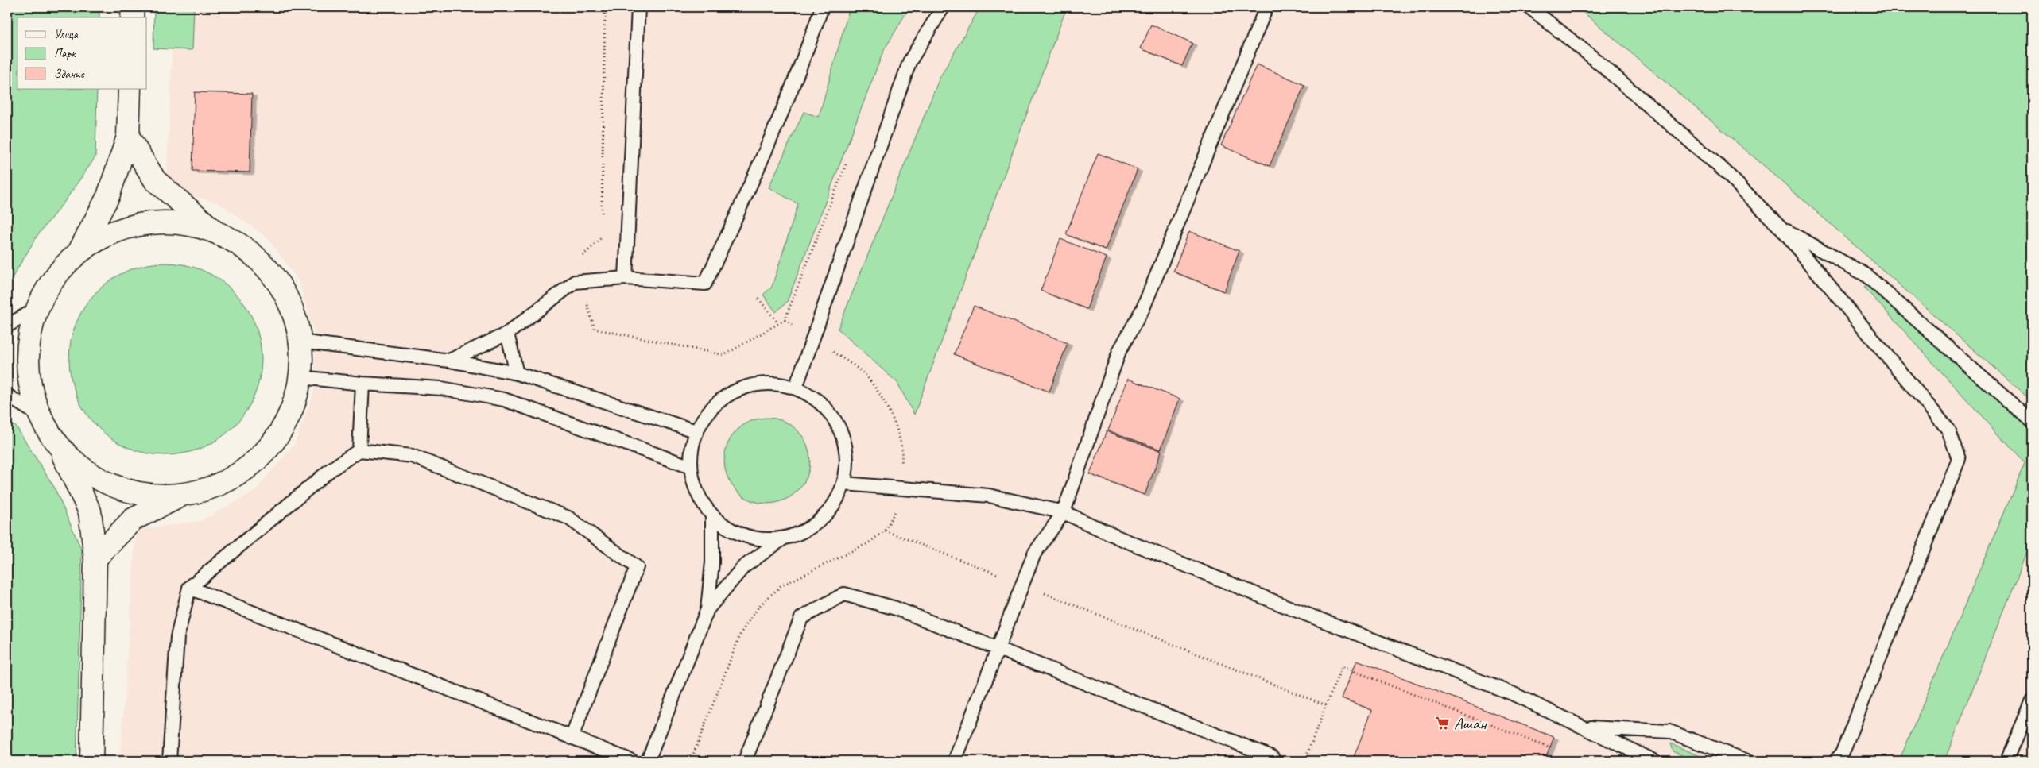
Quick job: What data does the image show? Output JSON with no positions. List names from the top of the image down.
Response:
{
  "places": {
    "supermarket": ["Ашан"]
  },
  "legend": ["Улица", "Парк", "Здание"]
}
